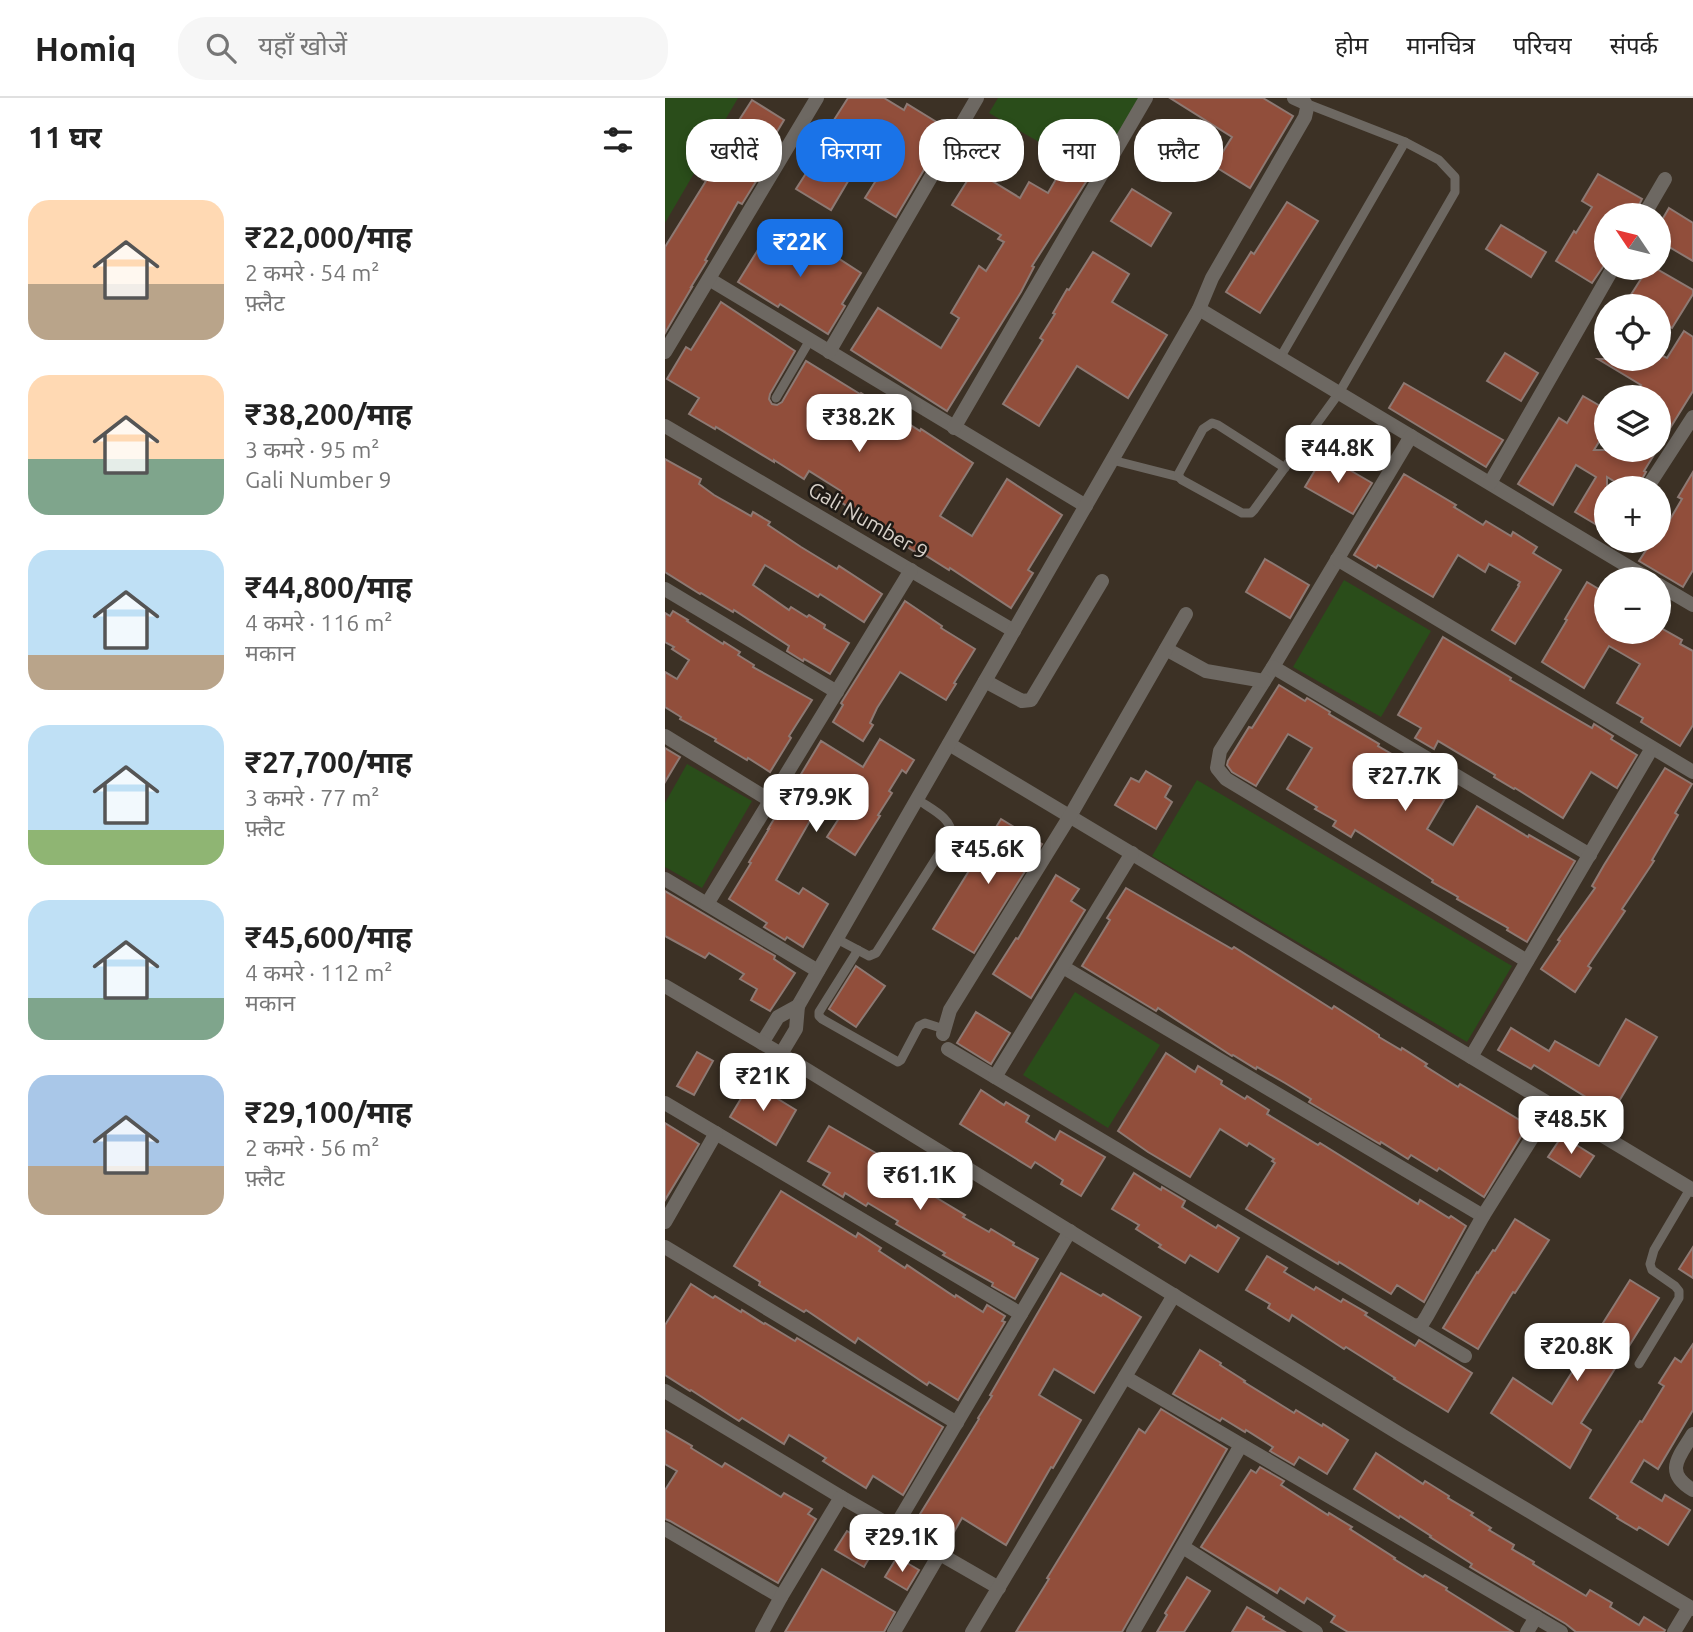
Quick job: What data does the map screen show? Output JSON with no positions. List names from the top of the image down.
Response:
{
  "streets": {
    "street": ["Gali Number 9"]
  },
  "north": "top left",
  "page": {
    "header": "Homiq",
    "search": "यहाँ खोजें",
    "nav": [
      "होम",
      "मानचित्र",
      "परिचय",
      "संपर्क"
    ],
    "heading": "11 घर",
    "chip": [
      "खरीदें",
      "किराया",
      "फ़िल्टर",
      "नया",
      "फ़्लैट"
    ],
    "list": [
      {
        "name": "₹22,000/माह",
        "note": "2 कमरे · 54 m² · फ़्लैट"
      },
      {
        "name": "₹38,200/माह",
        "note": "3 कमरे · 95 m² · Gali Number 9"
      },
      {
        "name": "₹44,800/माह",
        "note": "4 कमरे · 116 m² · मकान"
      },
      {
        "name": "₹27,700/माह",
        "note": "3 कमरे · 77 m² · फ़्लैट"
      },
      {
        "name": "₹45,600/माह",
        "note": "4 कमरे · 112 m² · मकान"
      },
      {
        "name": "₹29,100/माह",
        "note": "2 कमरे · 56 m² · फ़्लैट"
      }
    ],
    "map_buttons": ["+", "−"],
    "price": [
      "₹22K",
      "₹38.2K",
      "₹44.8K",
      "₹27.7K",
      "₹79.9K",
      "₹45.6K",
      "₹21K",
      "₹48.5K",
      "₹61.1K",
      "₹20.8K",
      "₹29.1K"
    ]
  }
}
